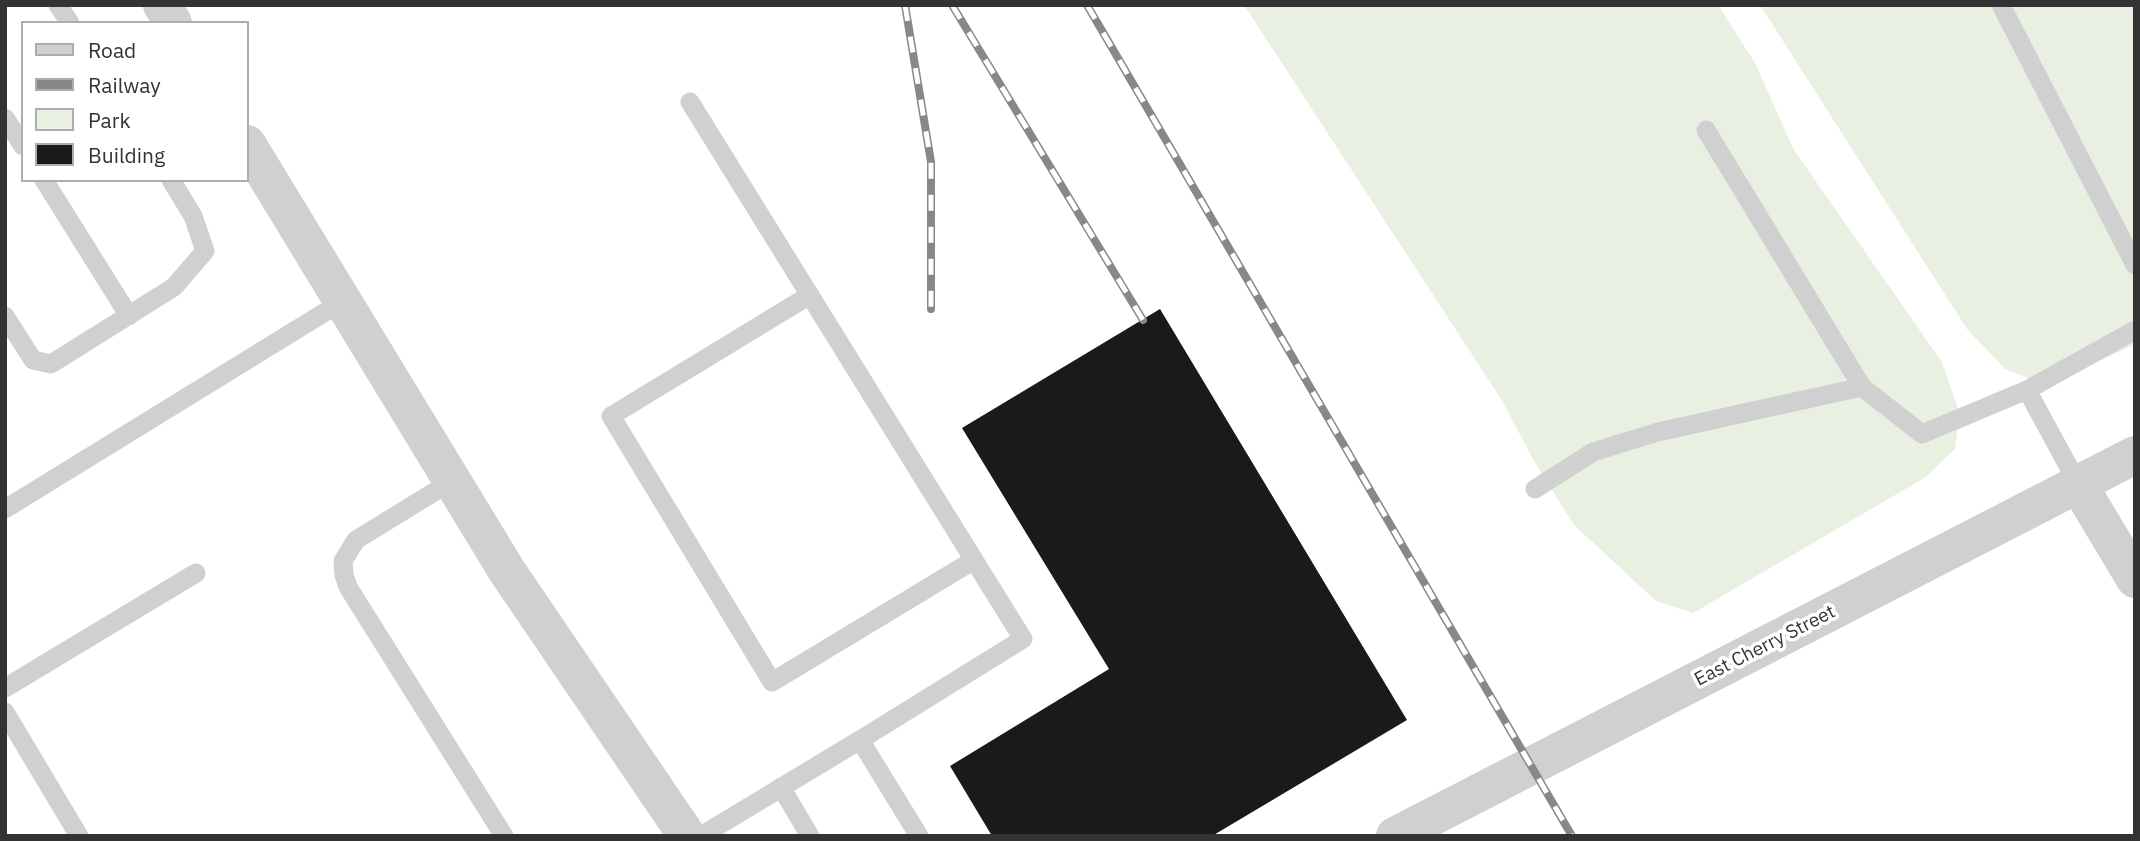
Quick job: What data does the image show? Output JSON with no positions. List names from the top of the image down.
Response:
{
  "streets": {
    "street": ["East Cherry Street"]
  },
  "legend": [
    "Road",
    "Railway",
    "Park",
    "Building"
  ]
}
